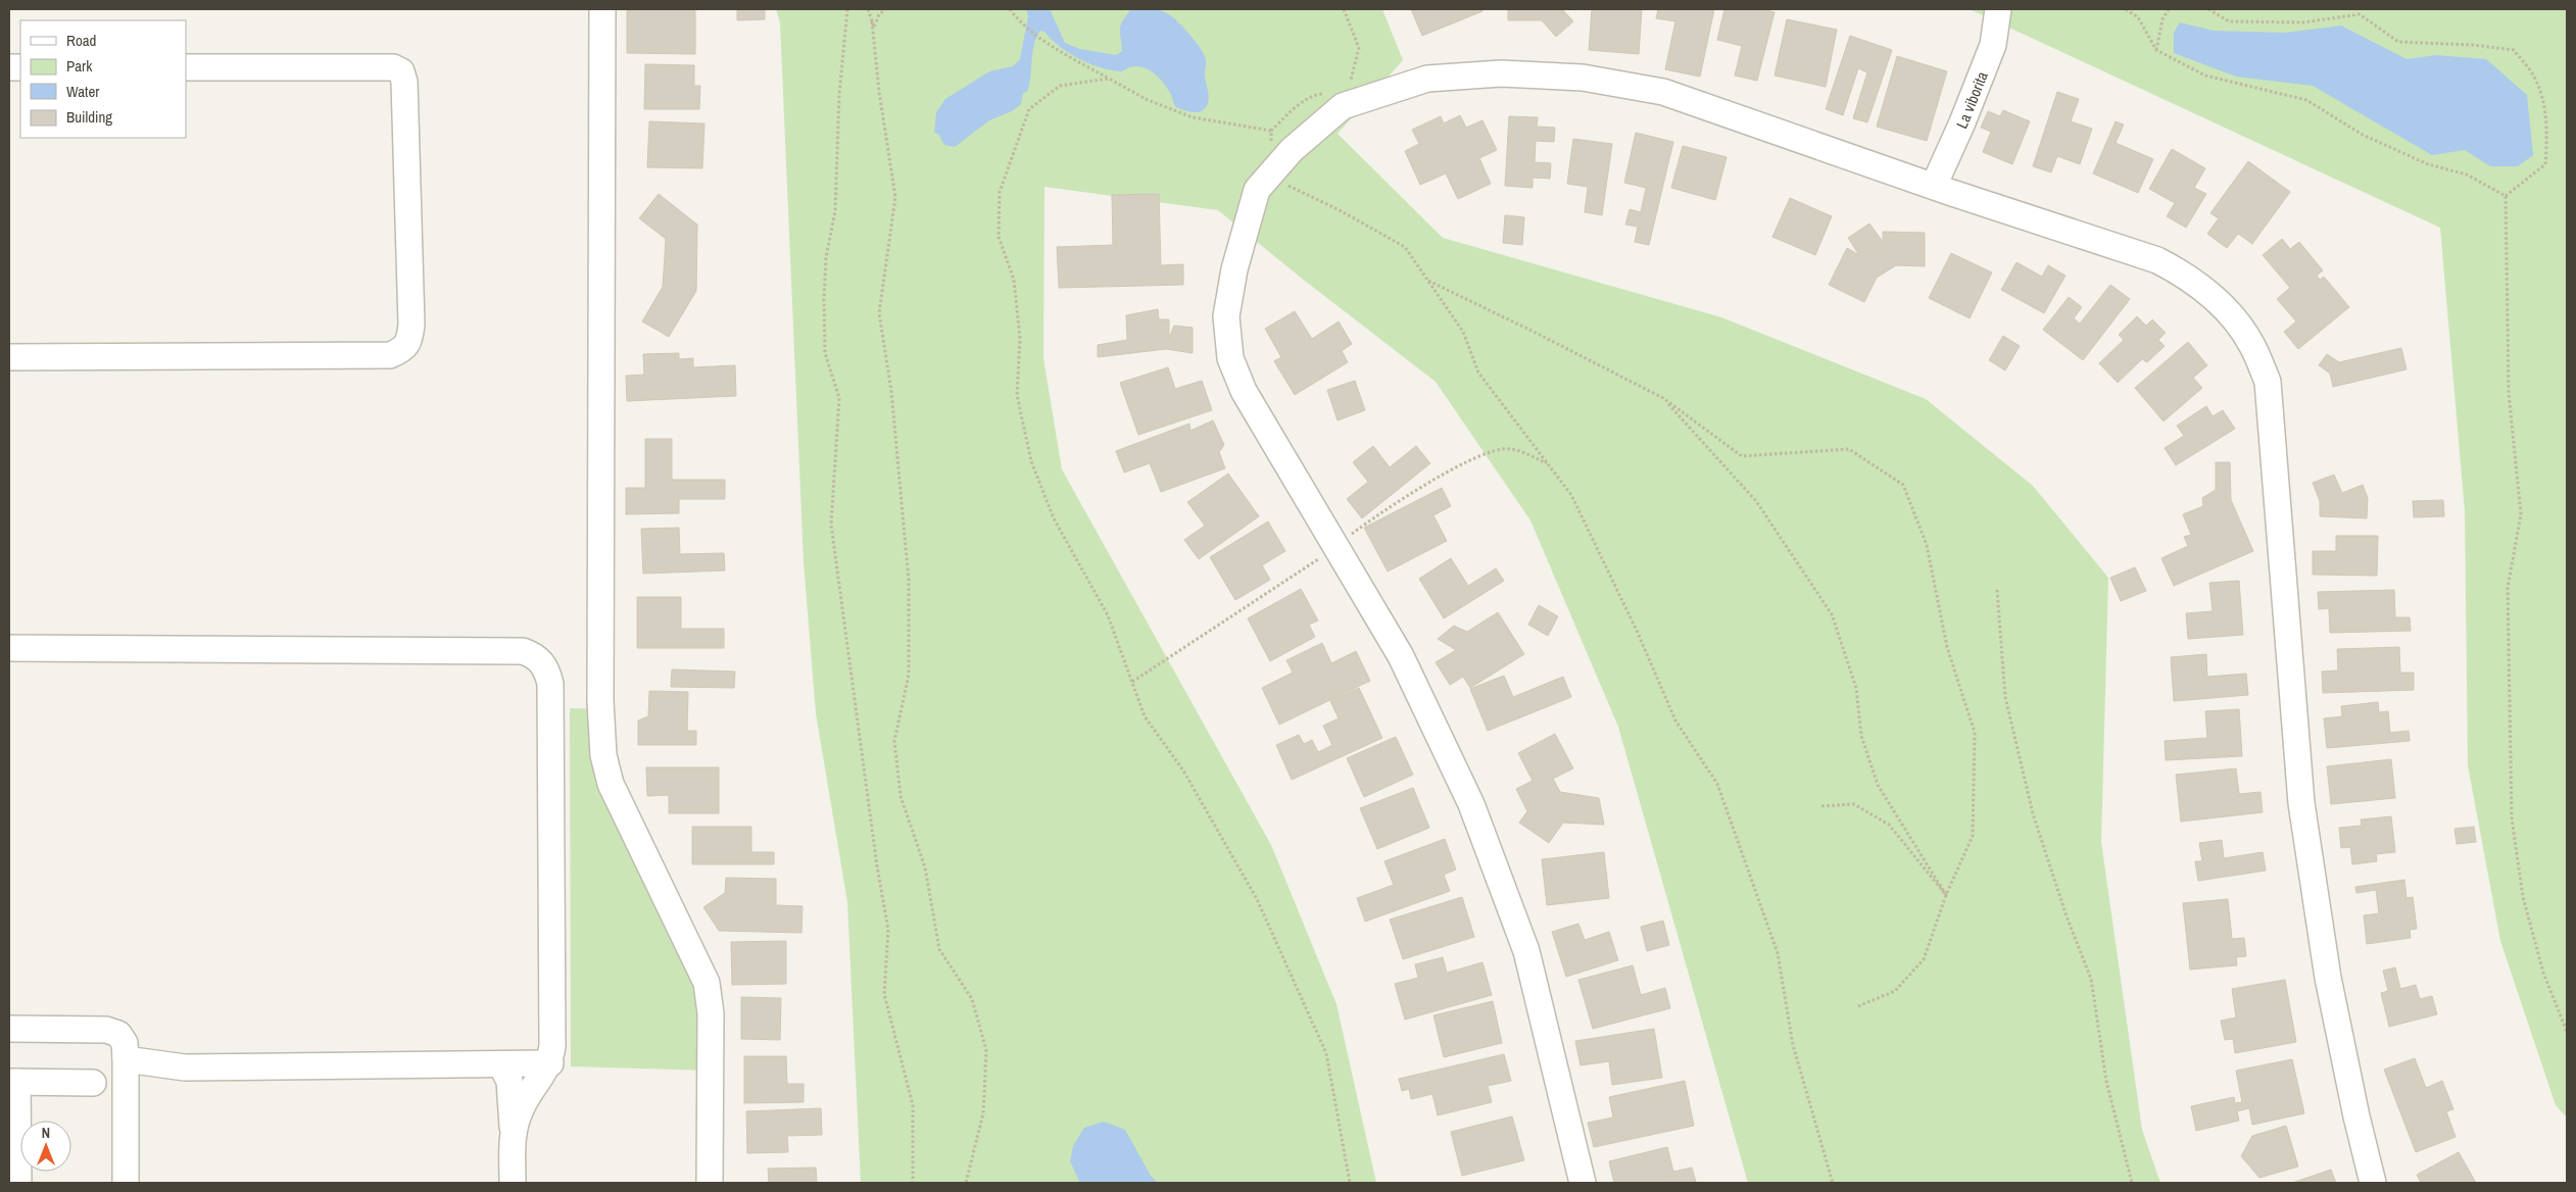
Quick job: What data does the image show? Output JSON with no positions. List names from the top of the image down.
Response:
{
  "streets": {
    "street": ["La viborita"]
  },
  "legend": [
    "Road",
    "Park",
    "Water",
    "Building"
  ],
  "north": "top"
}
